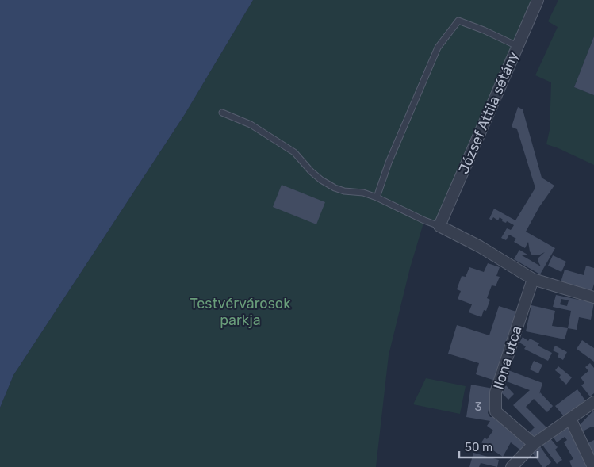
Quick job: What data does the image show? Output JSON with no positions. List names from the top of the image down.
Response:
{
  "streets": {
    "street": ["József Attila sétány", "Ilona utca"]
  },
  "parks": ["Testvérvárosok parkja"],
  "house_numbers": ["3"],
  "scale_bar": "50 m"
}
